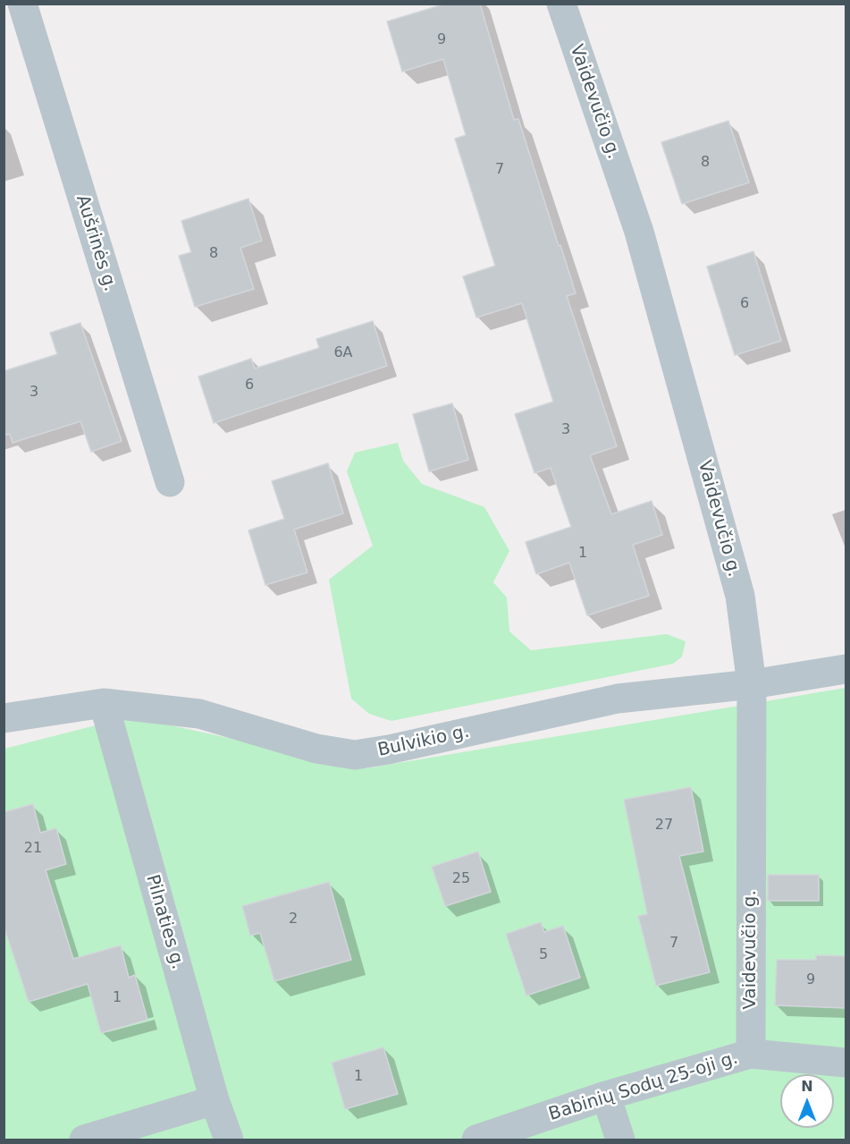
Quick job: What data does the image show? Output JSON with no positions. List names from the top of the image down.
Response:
{
  "streets": {
    "street": [
      "Vaidevučio g.",
      "Aušrinės g.",
      "Bulvikio g.",
      "Pilnaties g.",
      "Babinių Sodų 25-oji g."
    ]
  },
  "crossings": [
    ["Vaidevučio g.", "Bulvikio g."],
    ["Vaidevučio g.", "Babinių Sodų 25-oji g."],
    ["Bulvikio g.", "Pilnaties g."]
  ],
  "house_numbers": [
    "9",
    "8",
    "7",
    "8",
    "6",
    "6A",
    "6",
    "3",
    "3",
    "1",
    "27",
    "21",
    "25",
    "2",
    "7",
    "5",
    "9",
    "1",
    "1"
  ],
  "north": "top"
}
